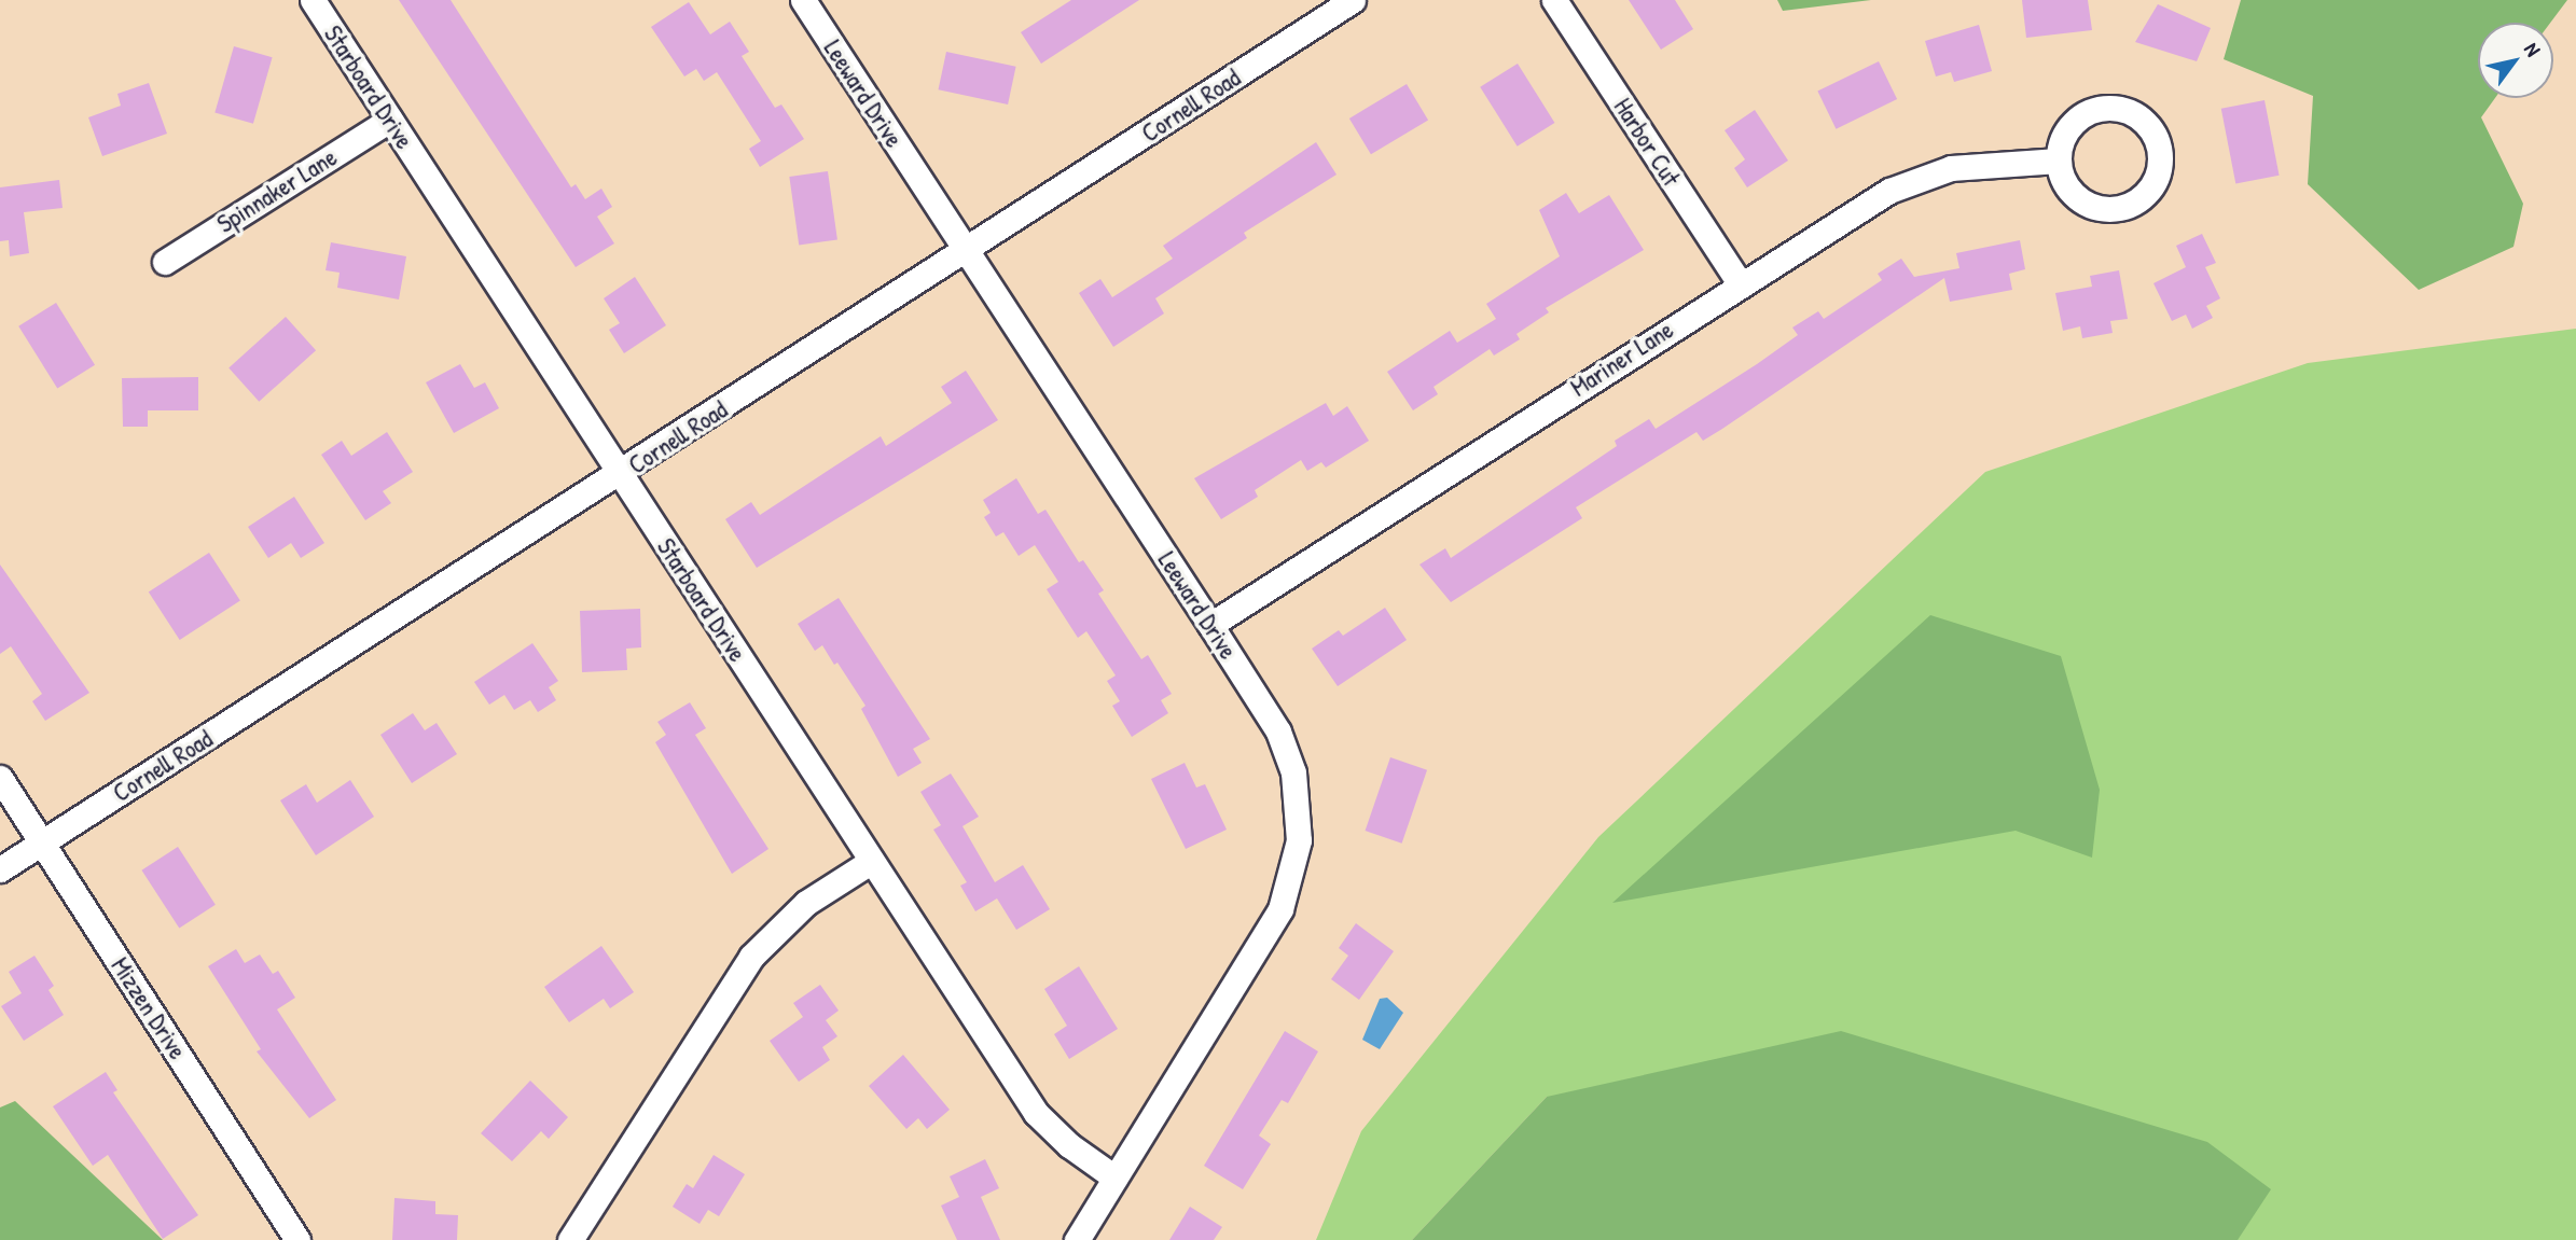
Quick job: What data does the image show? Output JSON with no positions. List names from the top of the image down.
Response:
{
  "streets": {
    "street": [
      "Starboard Drive",
      "Leeward Drive",
      "Cornell Road",
      "Harbor Cut",
      "Spinnaker Lane",
      "Mariner Lane",
      "Mizzen Drive"
    ]
  },
  "crossings": [
    ["Starboard Drive", "Leeward Drive"],
    ["Starboard Drive", "Cornell Road"],
    ["Starboard Drive", "Spinnaker Lane"],
    ["Leeward Drive", "Cornell Road"],
    ["Leeward Drive", "Mariner Lane"],
    ["Cornell Road", "Mizzen Drive"],
    ["Harbor Cut", "Mariner Lane"]
  ],
  "north": "top right"
}
